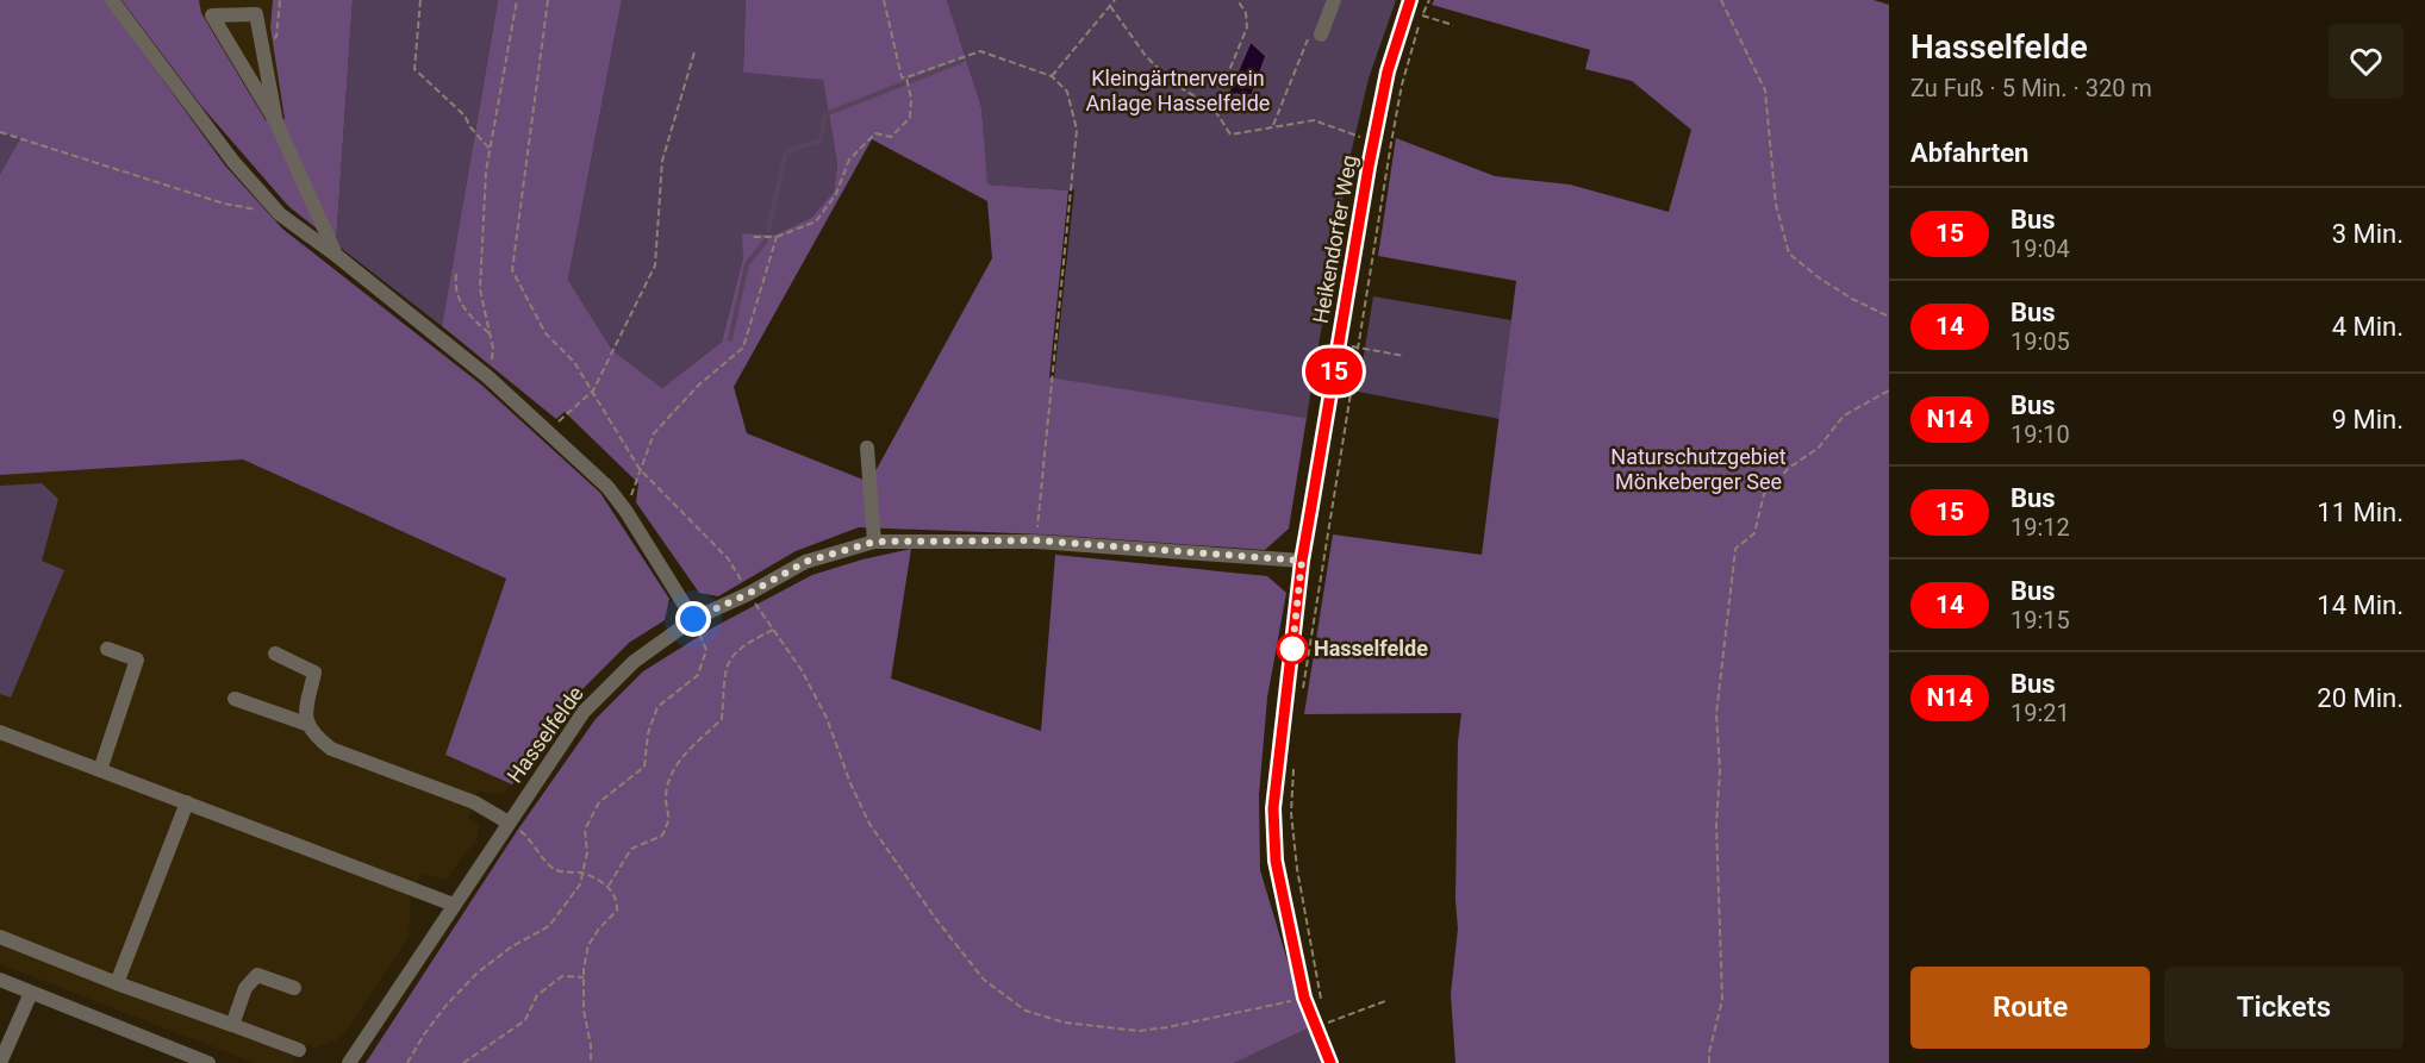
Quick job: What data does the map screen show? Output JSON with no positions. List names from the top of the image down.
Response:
{
  "streets": {
    "street": ["Heikendorfer Weg", "Hasselfelde"]
  },
  "crossings": [
    ["Heikendorfer Weg", "Hasselfelde"]
  ],
  "parks": ["Kleingärtnerverein Anlage Hasselfelde", "Naturschutzgebiet Mönkeberger See"],
  "places": ["Hasselfelde"],
  "lines": ["bus line 15"],
  "page": {
    "on_map": "15",
    "heading": [
      ["Hasselfelde", "Zu Fuß · 5 Min. · 320 m"],
      "Abfahrten"
    ],
    "list": [
      {
        "mark": "15",
        "name": "Bus",
        "note": "19:04",
        "value": "3 Min."
      },
      {
        "mark": "14",
        "name": "Bus",
        "note": "19:05",
        "value": "4 Min."
      },
      {
        "mark": "N14",
        "name": "Bus",
        "note": "19:10",
        "value": "9 Min."
      },
      {
        "mark": "15",
        "name": "Bus",
        "note": "19:12",
        "value": "11 Min."
      },
      {
        "mark": "14",
        "name": "Bus",
        "note": "19:15",
        "value": "14 Min."
      },
      {
        "mark": "N14",
        "name": "Bus",
        "note": "19:21",
        "value": "20 Min."
      }
    ],
    "buttons": ["Route", "Tickets"]
  }
}
